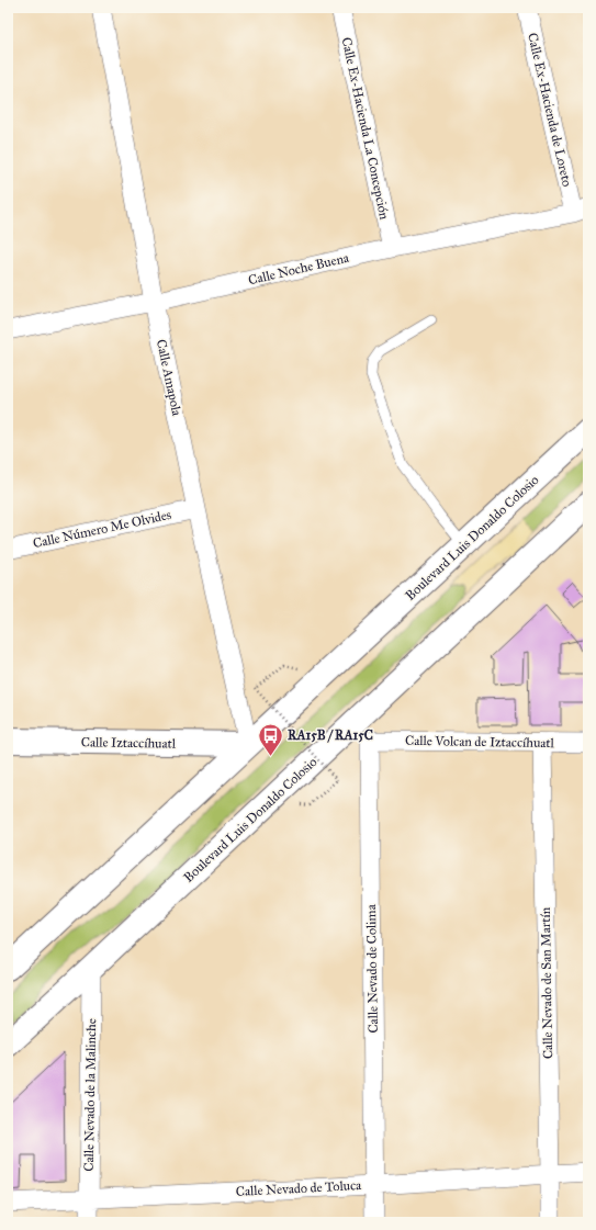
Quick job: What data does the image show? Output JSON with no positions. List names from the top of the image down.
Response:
{
  "streets": {
    "main road": ["Boulevard Luis Donaldo Colosio", "Calle Iztaccíhuatl"],
    "street": [
      "Calle Ex-Hacienda de Loreto",
      "Calle Ex-Hacienda La Concepción",
      "Calle Noche Buena",
      "Calle Amapola",
      "Calle Número Me Olvides",
      "Calle Volcan de Iztaccíhuatl",
      "Calle Nevado de Colima",
      "Calle Nevado de San Martín",
      "Calle Nevado de la Malinche",
      "Calle Nevado de Toluca"
    ]
  },
  "crossings": [
    ["Calle Ex-Hacienda de Loreto", "Calle Noche Buena"],
    ["Calle Ex-Hacienda La Concepción", "Calle Noche Buena"],
    ["Calle Noche Buena", "Calle Amapola"],
    ["Calle Amapola", "Calle Número Me Olvides"],
    ["Calle Amapola", "Boulevard Luis Donaldo Colosio"],
    ["Calle Amapola", "Calle Iztaccíhuatl"],
    ["Boulevard Luis Donaldo Colosio", "Calle Iztaccíhuatl"],
    ["Boulevard Luis Donaldo Colosio", "Calle Nevado de la Malinche"],
    ["Calle Volcan de Iztaccíhuatl", "Calle Nevado de Colima"],
    ["Calle Volcan de Iztaccíhuatl", "Calle Nevado de San Martín"],
    ["Calle Nevado de Colima", "Calle Nevado de Toluca"],
    ["Calle Nevado de San Martín", "Calle Nevado de Toluca"],
    ["Calle Nevado de la Malinche", "Calle Nevado de Toluca"]
  ],
  "places": {
    "bus stop": ["RA15B / RA15C"]
  }
}
